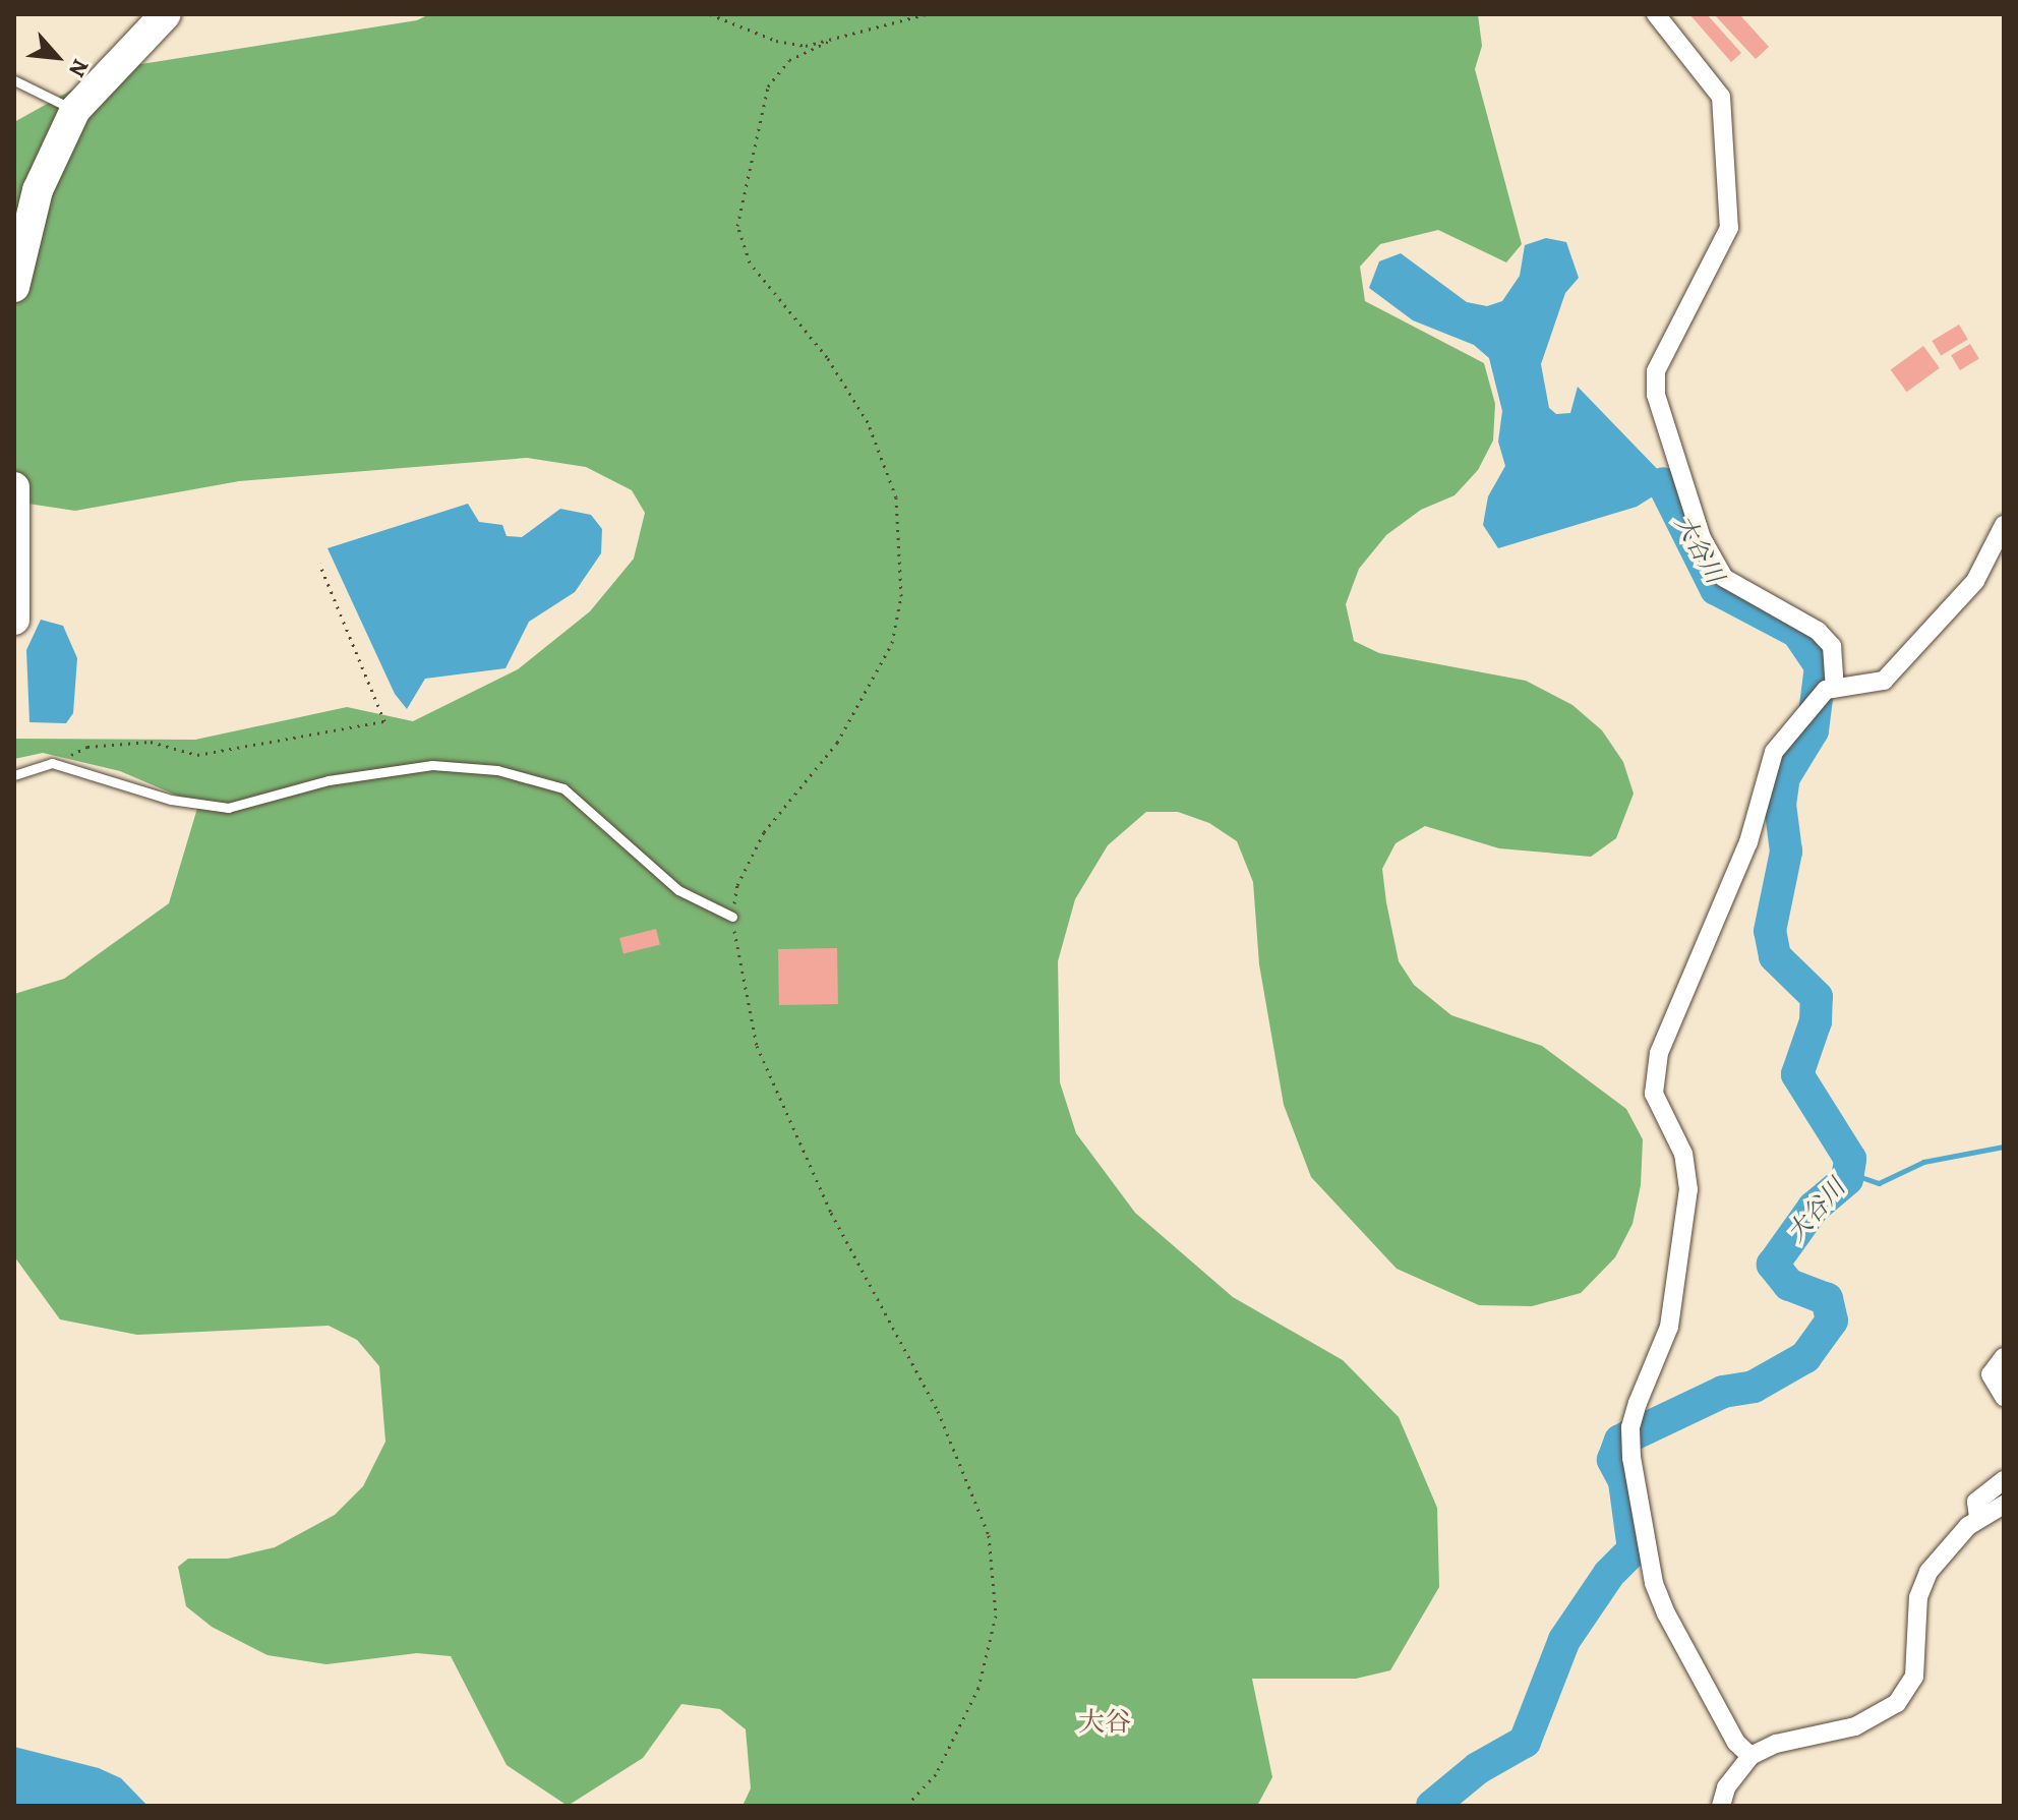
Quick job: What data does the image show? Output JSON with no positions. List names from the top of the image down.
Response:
{
  "districts": ["大谷"],
  "water": ["大谷川"],
  "north": "bottom right"
}
